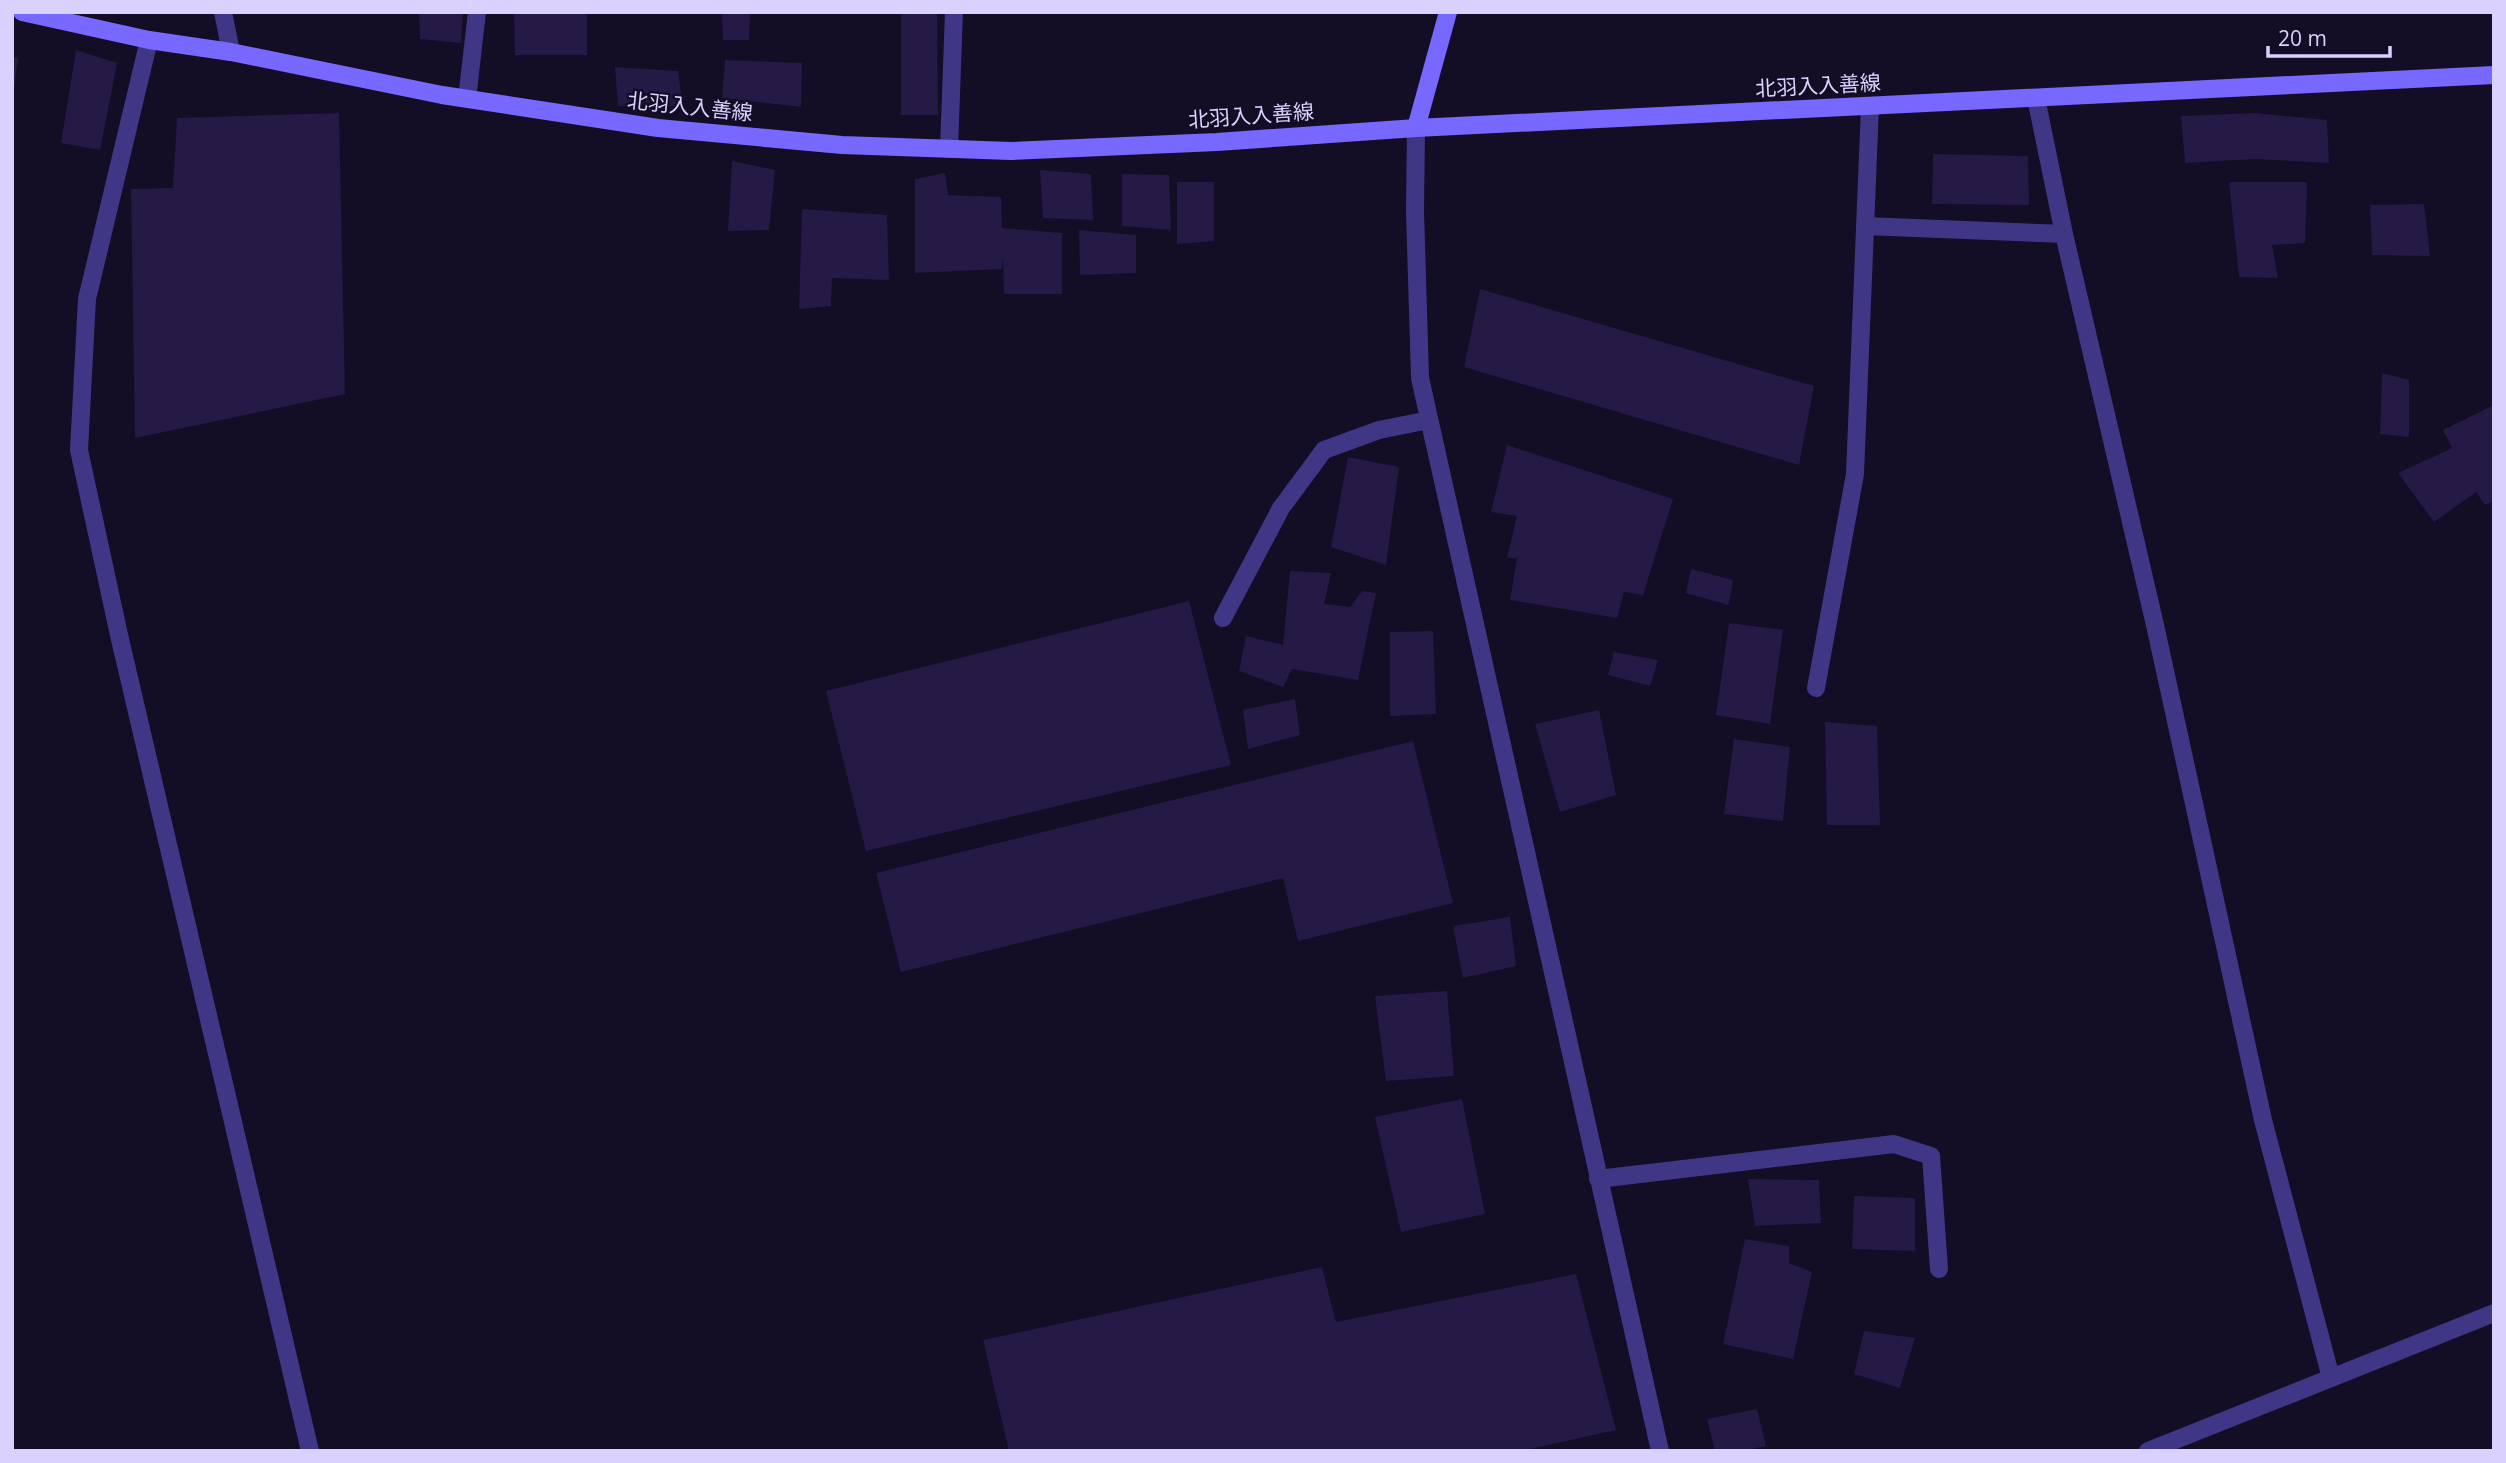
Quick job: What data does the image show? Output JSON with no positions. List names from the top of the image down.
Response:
{
  "streets": {
    "main road": ["北羽入入善線"]
  },
  "scale_bar": "20 m"
}
